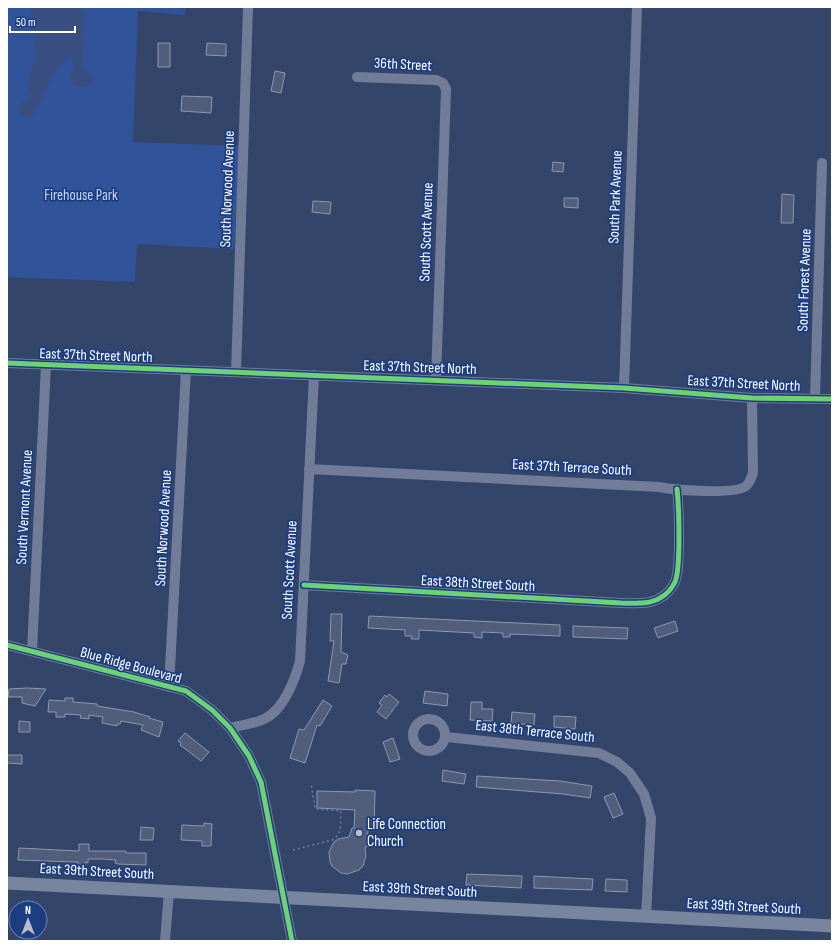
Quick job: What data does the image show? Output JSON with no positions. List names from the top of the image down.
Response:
{
  "streets": {
    "main road": ["East 39th Street South"],
    "street": [
      "36th Street",
      "South Norwood Avenue",
      "South Park Avenue",
      "South Scott Avenue",
      "South Forest Avenue",
      "East 37th Street North",
      "East 37th Terrace South",
      "South Vermont Avenue",
      "East 38th Street South",
      "Blue Ridge Boulevard",
      "East 38th Terrace South"
    ]
  },
  "crossings": [
    ["36th Street", "South Scott Avenue"],
    ["South Norwood Avenue", "East 37th Street North"],
    ["South Norwood Avenue", "Blue Ridge Boulevard"],
    ["South Park Avenue", "East 37th Street North"],
    ["South Scott Avenue", "East 37th Street North"],
    ["South Scott Avenue", "East 37th Terrace South"],
    ["South Scott Avenue", "East 38th Street South"],
    ["South Scott Avenue", "Blue Ridge Boulevard"],
    ["South Forest Avenue", "East 37th Street North"],
    ["East 37th Street North", "East 37th Terrace South"],
    ["East 37th Street North", "South Vermont Avenue"],
    ["East 37th Terrace South", "East 38th Street South"],
    ["South Vermont Avenue", "Blue Ridge Boulevard"],
    ["Blue Ridge Boulevard", "East 39th Street South"],
    ["East 38th Terrace South", "East 39th Street South"]
  ],
  "parks": ["Firehouse Park"],
  "places": ["Life Connection Church"],
  "scale_bar": "50 m",
  "north": "top"
}
